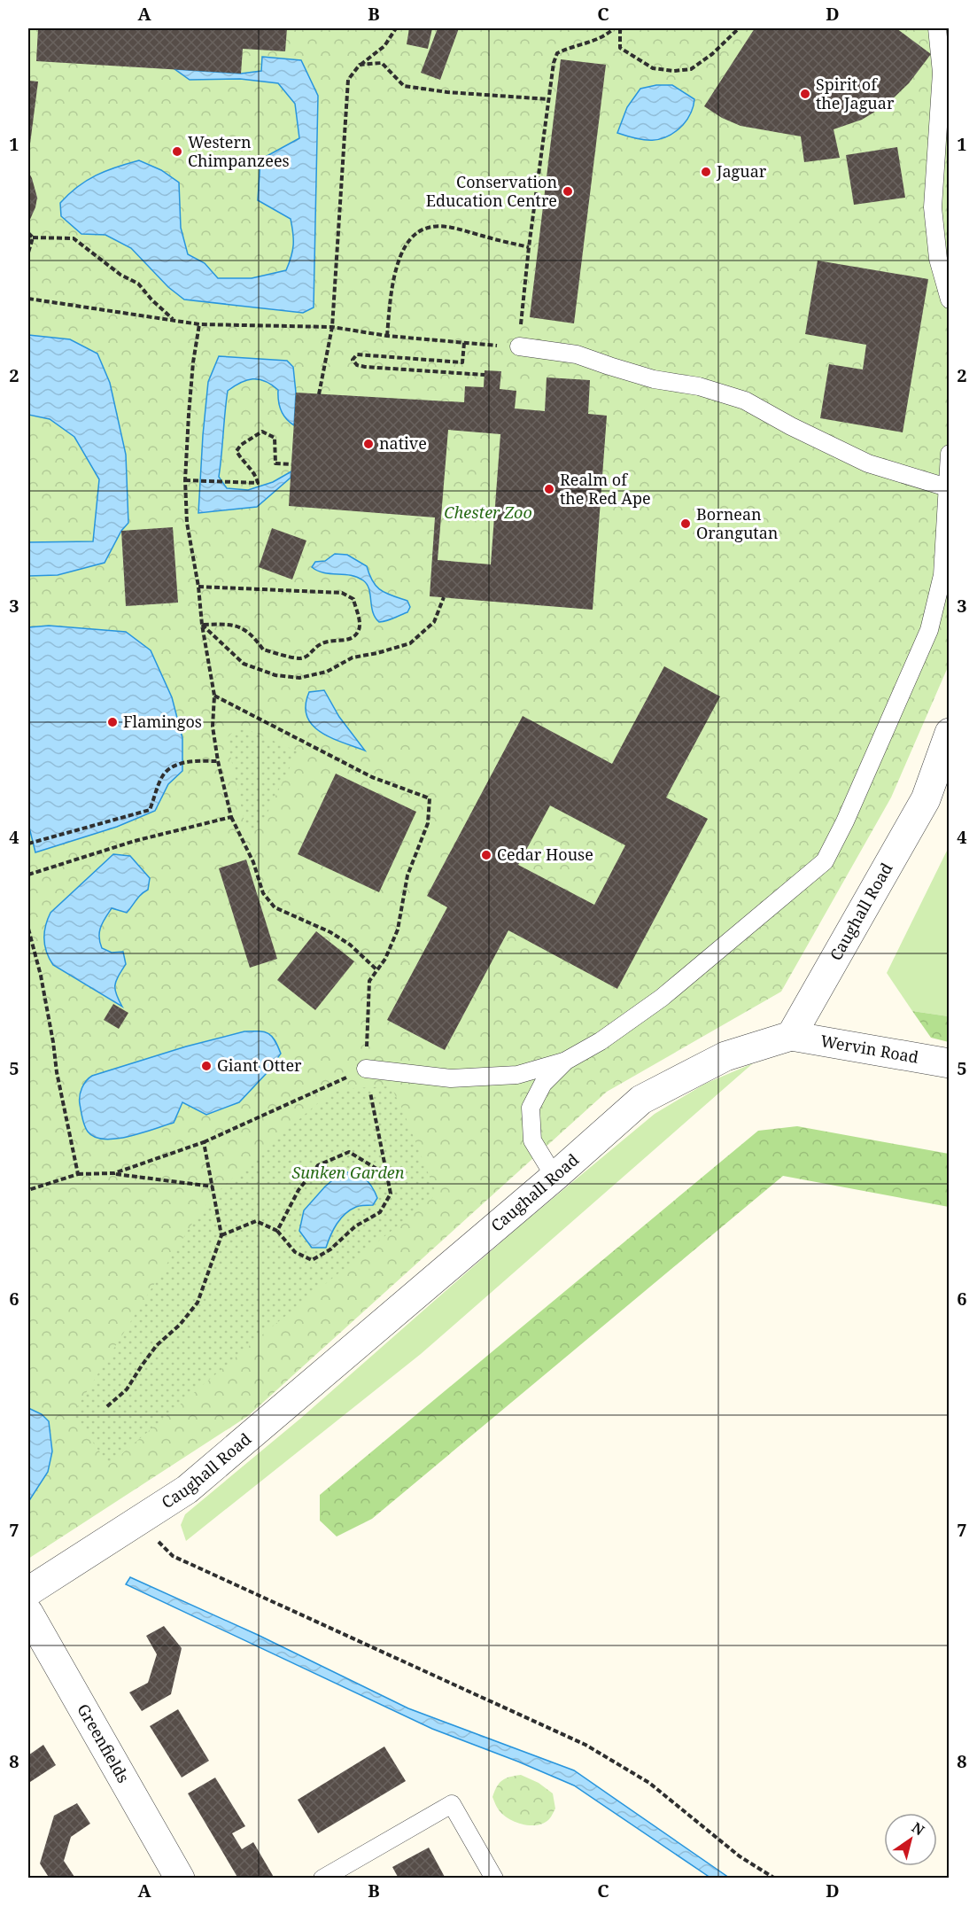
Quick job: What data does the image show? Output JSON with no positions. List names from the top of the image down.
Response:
{
  "streets": {
    "street": ["Caughall Road", "Wervin Road", "Greenfields"]
  },
  "crossings": [
    ["Caughall Road", "Wervin Road"]
  ],
  "parks": ["Chester Zoo", "Sunken Garden"],
  "places": [
    "Spirit of the Jaguar",
    "Western Chimpanzees",
    "Jaguar",
    "Conservation Education Centre",
    "native",
    "Realm of the Red Ape",
    "Bornean Orangutan",
    "Flamingos",
    "Cedar House",
    "Giant Otter"
  ],
  "north": "top right",
  "grid": {
    "columns": [
      "A",
      "B",
      "C",
      "D"
    ],
    "rows": [
      "1",
      "2",
      "3",
      "4",
      "5",
      "6",
      "7",
      "8"
    ]
  }
}
